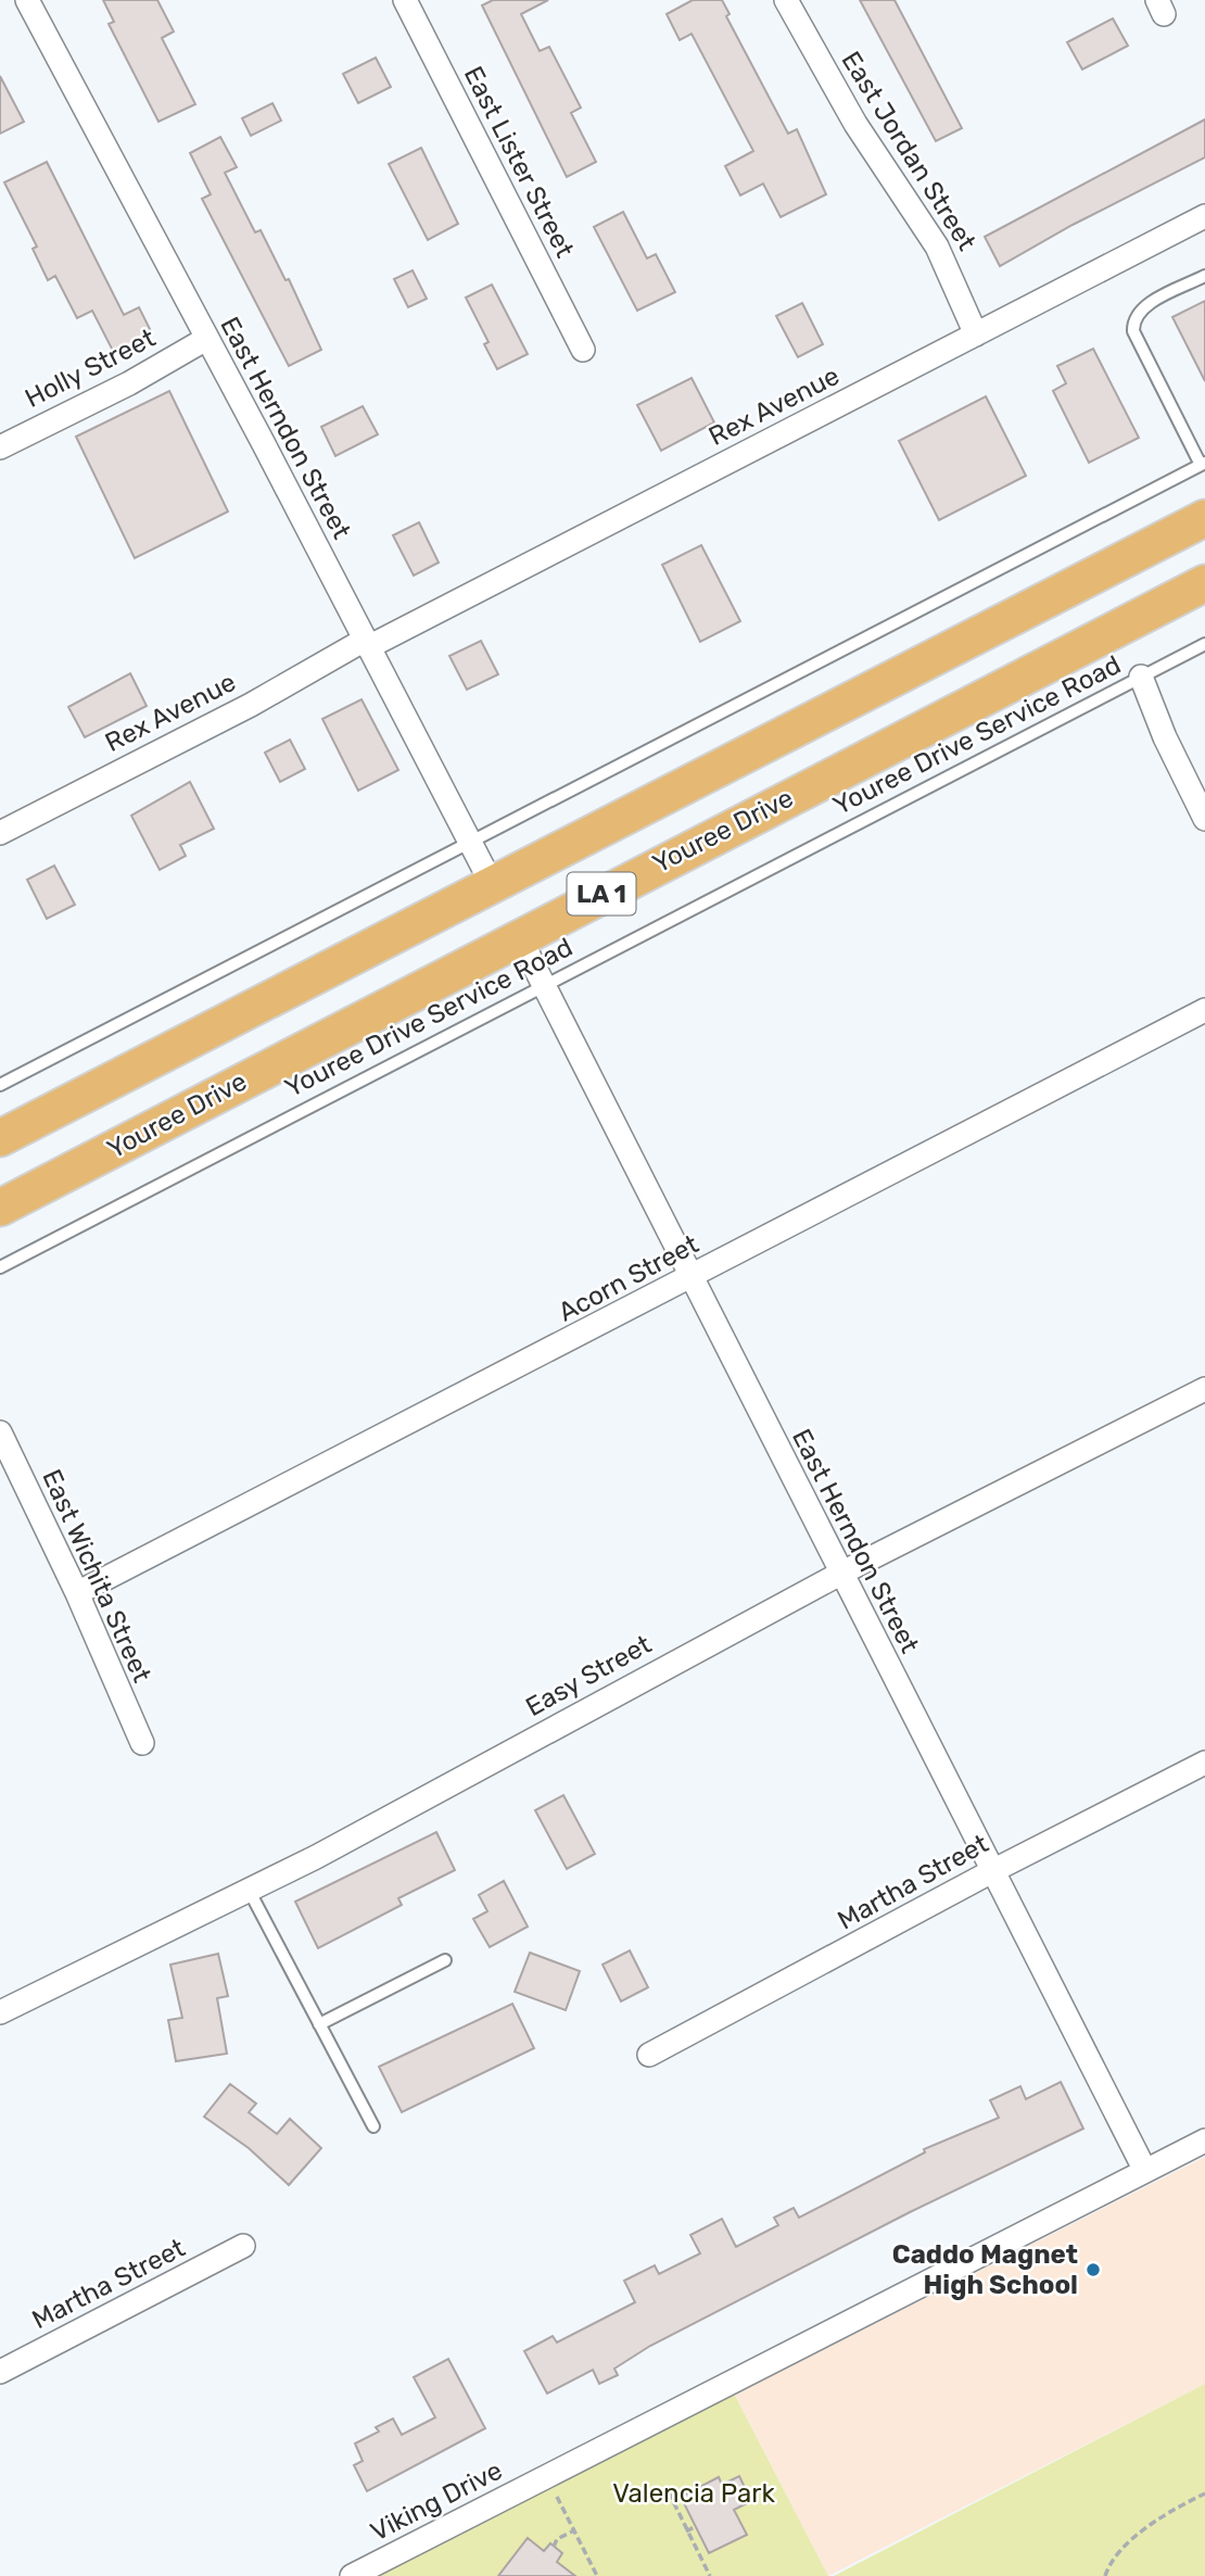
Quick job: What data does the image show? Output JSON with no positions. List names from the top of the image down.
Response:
{
  "streets": {
    "main road": ["Youree Drive", "LA 1"],
    "street": [
      "East Jordan Street",
      "East Lister Street",
      "Holly Street",
      "Rex Avenue",
      "East Herndon Street",
      "Acorn Street",
      "East Wichita Street",
      "Easy Street",
      "Martha Street",
      "Viking Drive"
    ],
    "lane": ["Youree Drive Service Road"]
  },
  "crossings": [
    ["East Jordan Street", "Rex Avenue"],
    ["Holly Street", "East Herndon Street"],
    ["Rex Avenue", "East Herndon Street"],
    ["East Herndon Street", "Youree Drive Service Road"],
    ["East Herndon Street", "Youree Drive"],
    ["East Herndon Street", "LA 1"],
    ["East Herndon Street", "Acorn Street"],
    ["East Herndon Street", "Easy Street"],
    ["East Herndon Street", "Martha Street"],
    ["East Herndon Street", "Viking Drive"],
    ["Acorn Street", "East Wichita Street"]
  ],
  "parks": ["Valencia Park"],
  "places": ["Caddo Magnet High School"]
}
